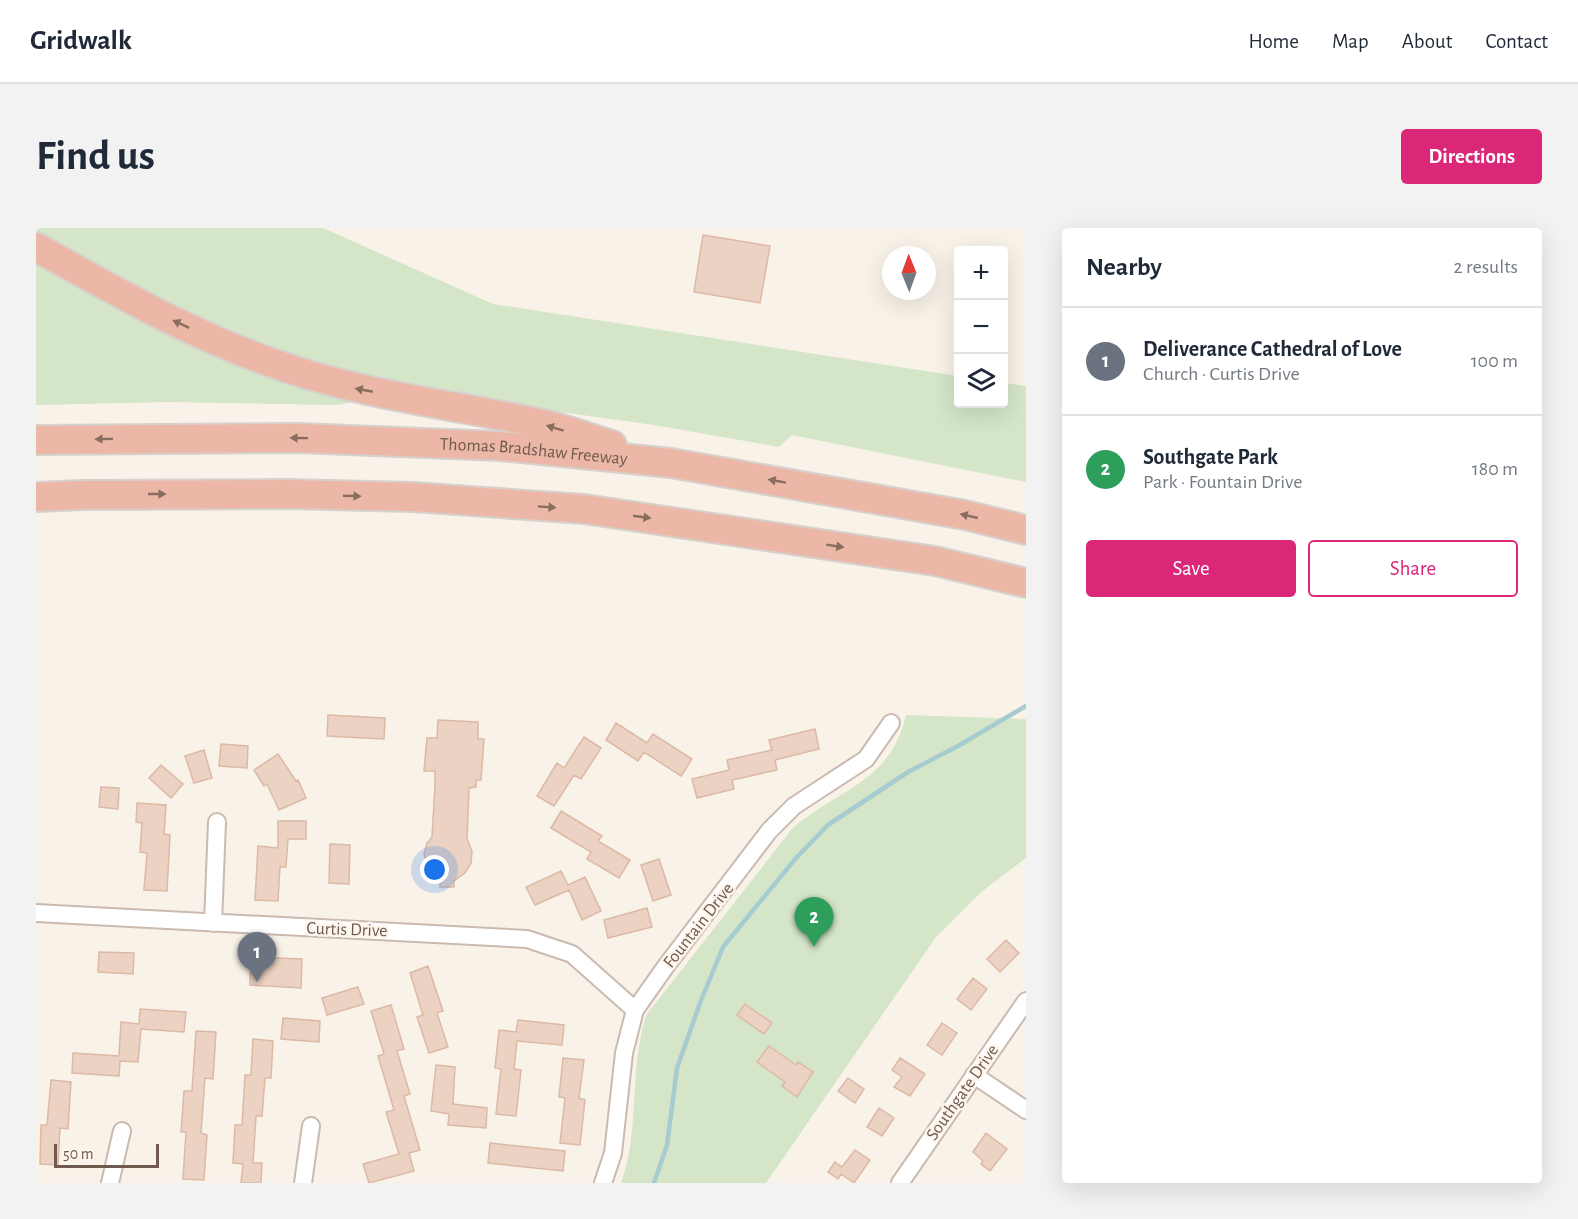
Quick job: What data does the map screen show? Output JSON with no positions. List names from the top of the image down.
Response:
{
  "streets": {
    "highway": ["Thomas Bradshaw Freeway"],
    "street": ["Fountain Drive", "Curtis Drive", "Southgate Drive"]
  },
  "crossings": [
    ["Fountain Drive", "Curtis Drive"]
  ],
  "scale_bar": "50 m",
  "north": "top",
  "page": {
    "header": "Gridwalk",
    "nav": [
      "Home",
      "Map",
      "About",
      "Contact"
    ],
    "buttons": [
      "Directions",
      ["Save", "Share"]
    ],
    "title": "Find us",
    "heading": ["Nearby", "2 results"],
    "map_buttons": ["+", "−"],
    "list": [
      {
        "mark": "1",
        "name": "Deliverance Cathedral of Love",
        "note": "Church · Curtis Drive",
        "value": "100 m"
      },
      {
        "mark": "2",
        "name": "Southgate Park",
        "note": "Park · Fountain Drive",
        "value": "180 m"
      }
    ],
    "pins": ["2", "1"],
    "scale": "50 m"
  }
}
